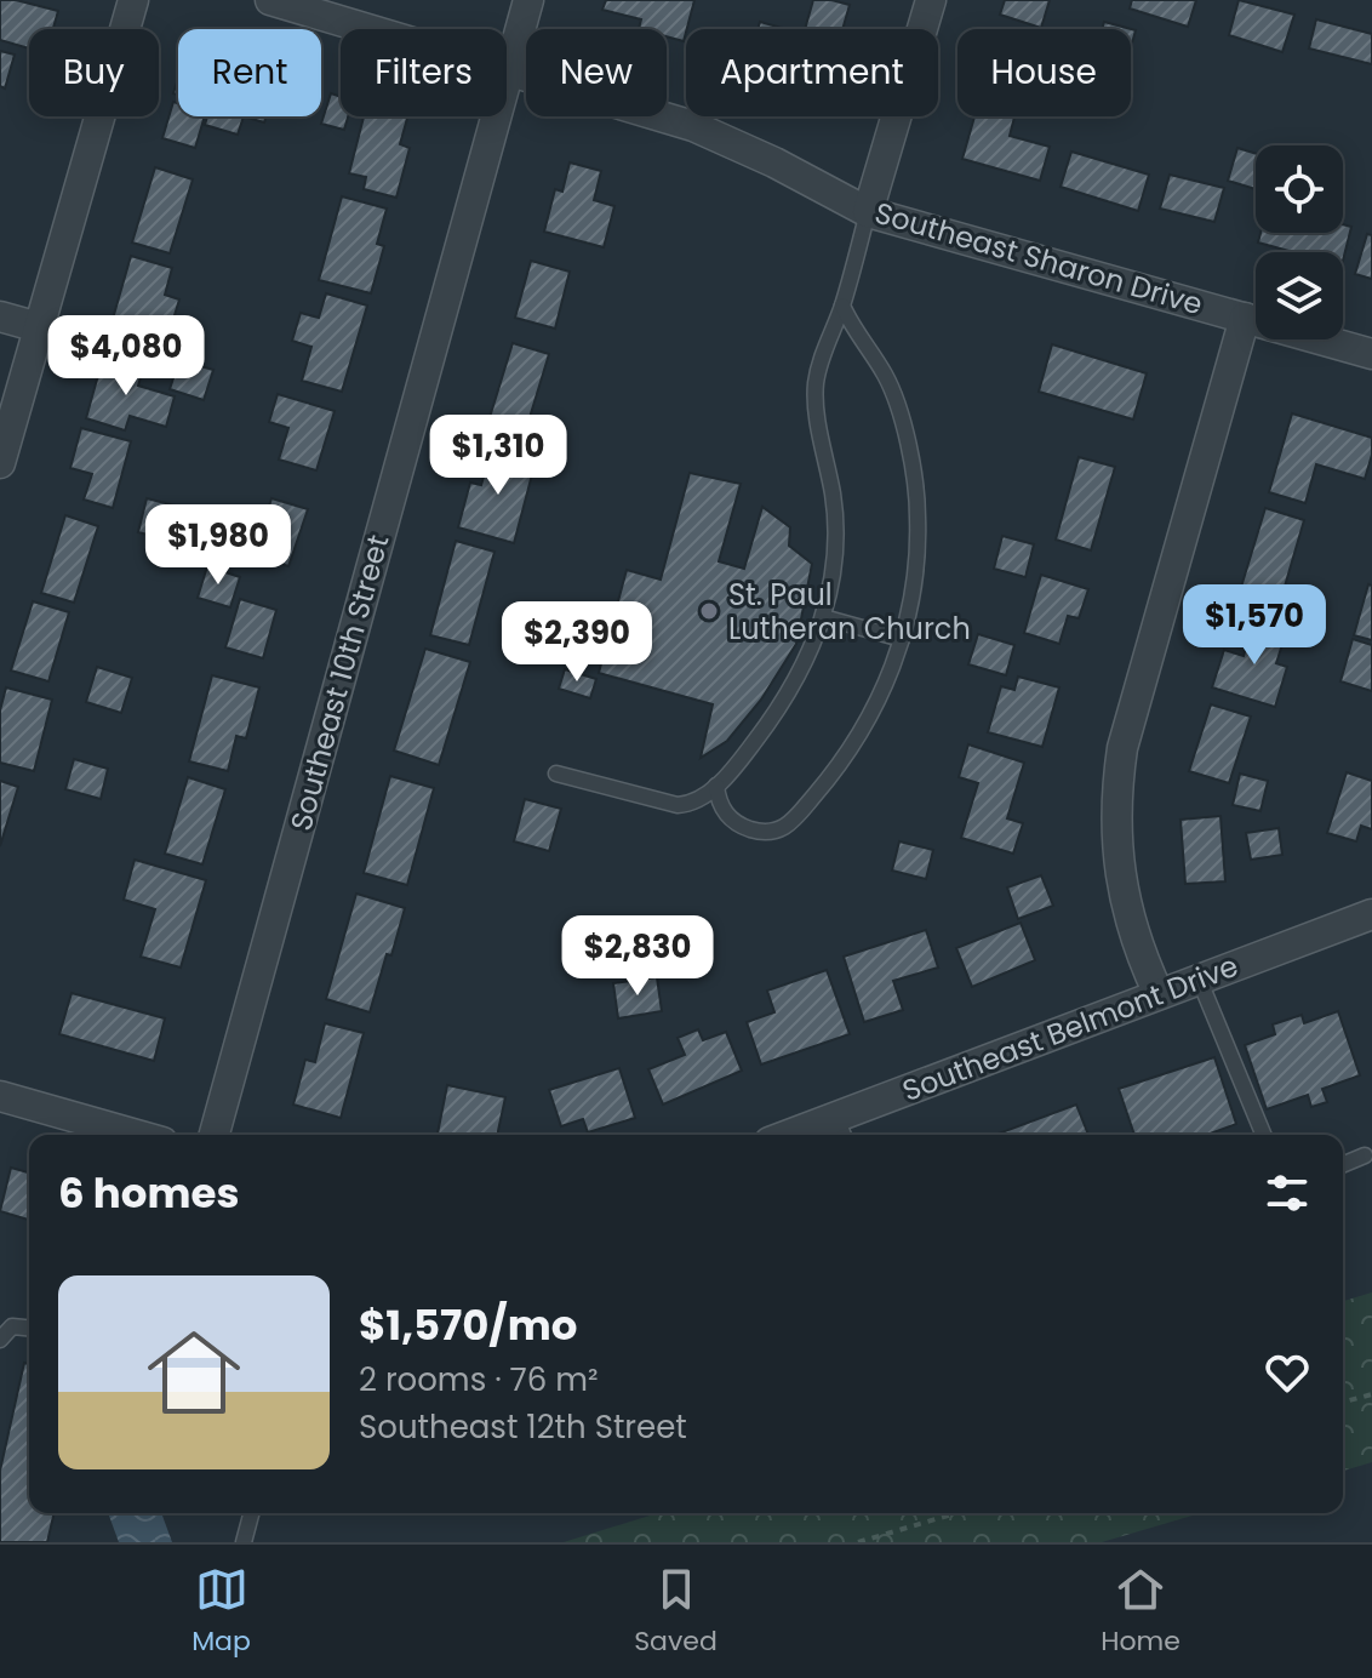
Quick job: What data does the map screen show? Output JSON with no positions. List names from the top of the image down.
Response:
{
  "streets": {
    "street": ["Southeast Sharon Drive", "Southeast 10th Street", "Southeast Belmont Drive"]
  },
  "crossings": [
    ["Southeast Sharon Drive", "Southeast 10th Street"]
  ],
  "places": ["St. Paul Lutheran Church"],
  "page": {
    "chip": [
      "Buy",
      "Rent",
      "Filters",
      "New",
      "Apartment",
      "House"
    ],
    "price": [
      "$4,080",
      "$1,310",
      "$1,980",
      "$1,570",
      "$2,390",
      "$2,830"
    ],
    "heading": "6 homes",
    "list": [
      {
        "name": "$1,570/mo",
        "note": "2 rooms · 76 m² · Southeast 12th Street"
      }
    ],
    "tabs": ["Map", "Saved", "Home"]
  }
}
